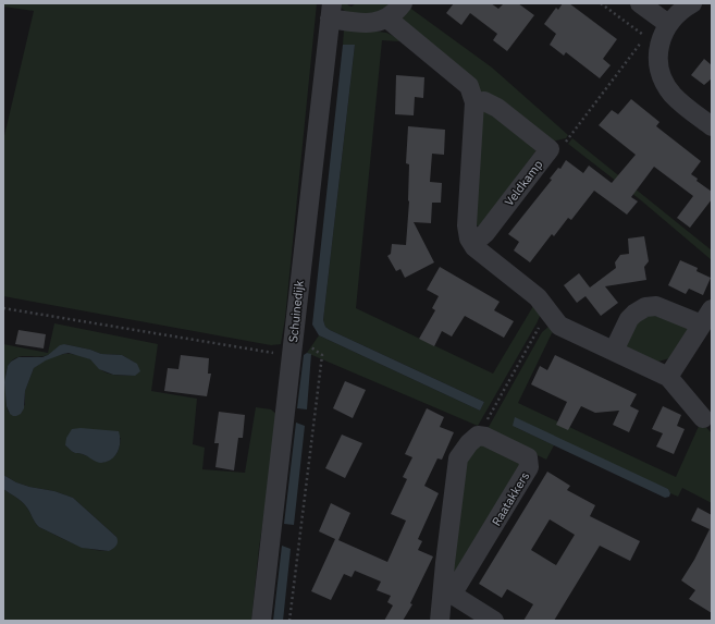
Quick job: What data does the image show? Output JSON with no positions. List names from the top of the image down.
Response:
{
  "streets": {
    "street": ["Veldkamp", "Schuinedijk", "Raatakkers"]
  }
}
